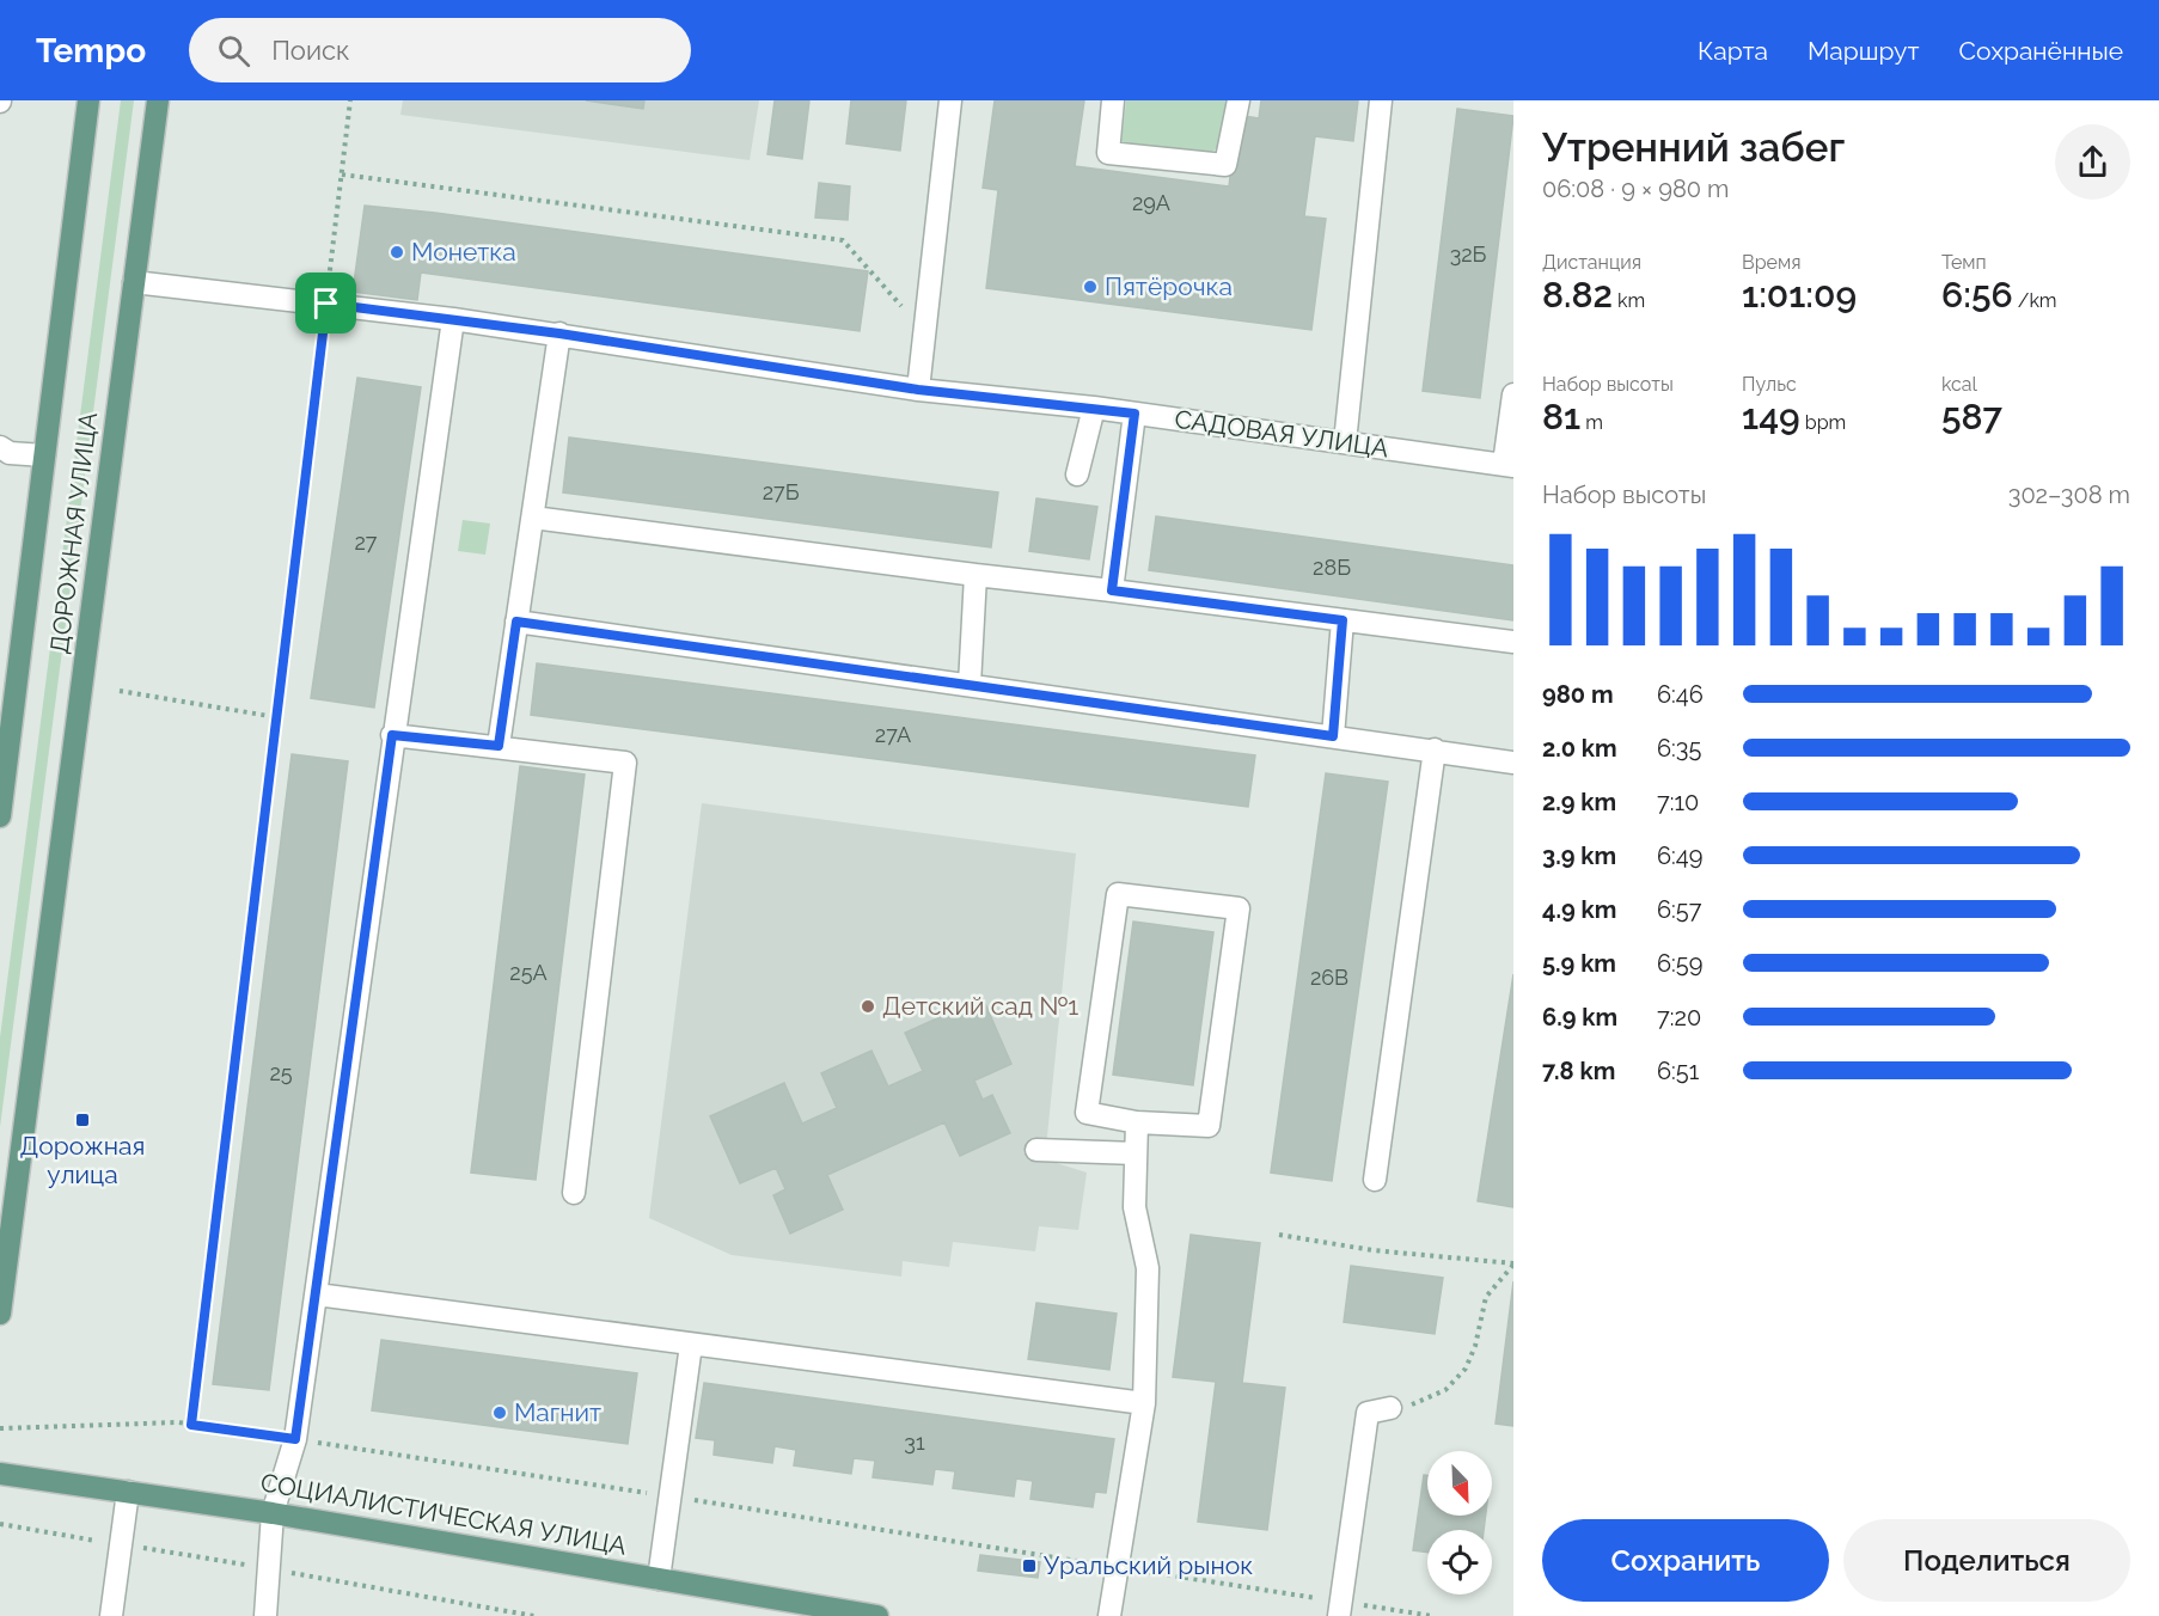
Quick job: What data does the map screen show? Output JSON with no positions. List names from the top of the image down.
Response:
{
  "streets": {
    "main road": ["ДОРОЖНАЯ УЛИЦА", "СОЦИАЛИСТИЧЕСКАЯ УЛИЦА"],
    "lane": ["САДОВАЯ УЛИЦА"]
  },
  "crossings": [
    ["САДОВАЯ УЛИЦА", "ДОРОЖНАЯ УЛИЦА"]
  ],
  "places": {
    "other": [
      "Монетка",
      "Пятёрочка",
      "Детский сад №1",
      "Магнит"
    ],
    "transit": ["Дорожная улица", "Уральский рынок"]
  },
  "house_numbers": [
    "29А",
    "32Б",
    "27Б",
    "27",
    "28Б",
    "27А",
    "25А",
    "26В",
    "25",
    "31"
  ],
  "north": "bottom right",
  "page": {
    "header": "Tempo",
    "search": "Поиск",
    "nav": ["Карта", "Маршрут", "Сохранённые"],
    "heading": ["Утренний забег", "06:08 · 9 × 980 m"],
    "stats": [
      ["Дистанция", "8.82 km"],
      ["Время", "1:01:09"],
      ["Темп", "6:56 /km"],
      ["Набор высоты", "81 m"],
      ["Пульс", "149 bpm"],
      ["kcal", "587"]
    ],
    "chart": ["Набор высоты", "302–308 m"],
    "list": [
      {
        "name": "980 m",
        "note": "6:46"
      },
      {
        "name": "2.0 km",
        "note": "6:35"
      },
      {
        "name": "2.9 km",
        "note": "7:10"
      },
      {
        "name": "3.9 km",
        "note": "6:49"
      },
      {
        "name": "4.9 km",
        "note": "6:57"
      },
      {
        "name": "5.9 km",
        "note": "6:59"
      },
      {
        "name": "6.9 km",
        "note": "7:20"
      },
      {
        "name": "7.8 km",
        "note": "6:51"
      }
    ],
    "buttons": ["Сохранить", "Поделиться"]
  }
}
